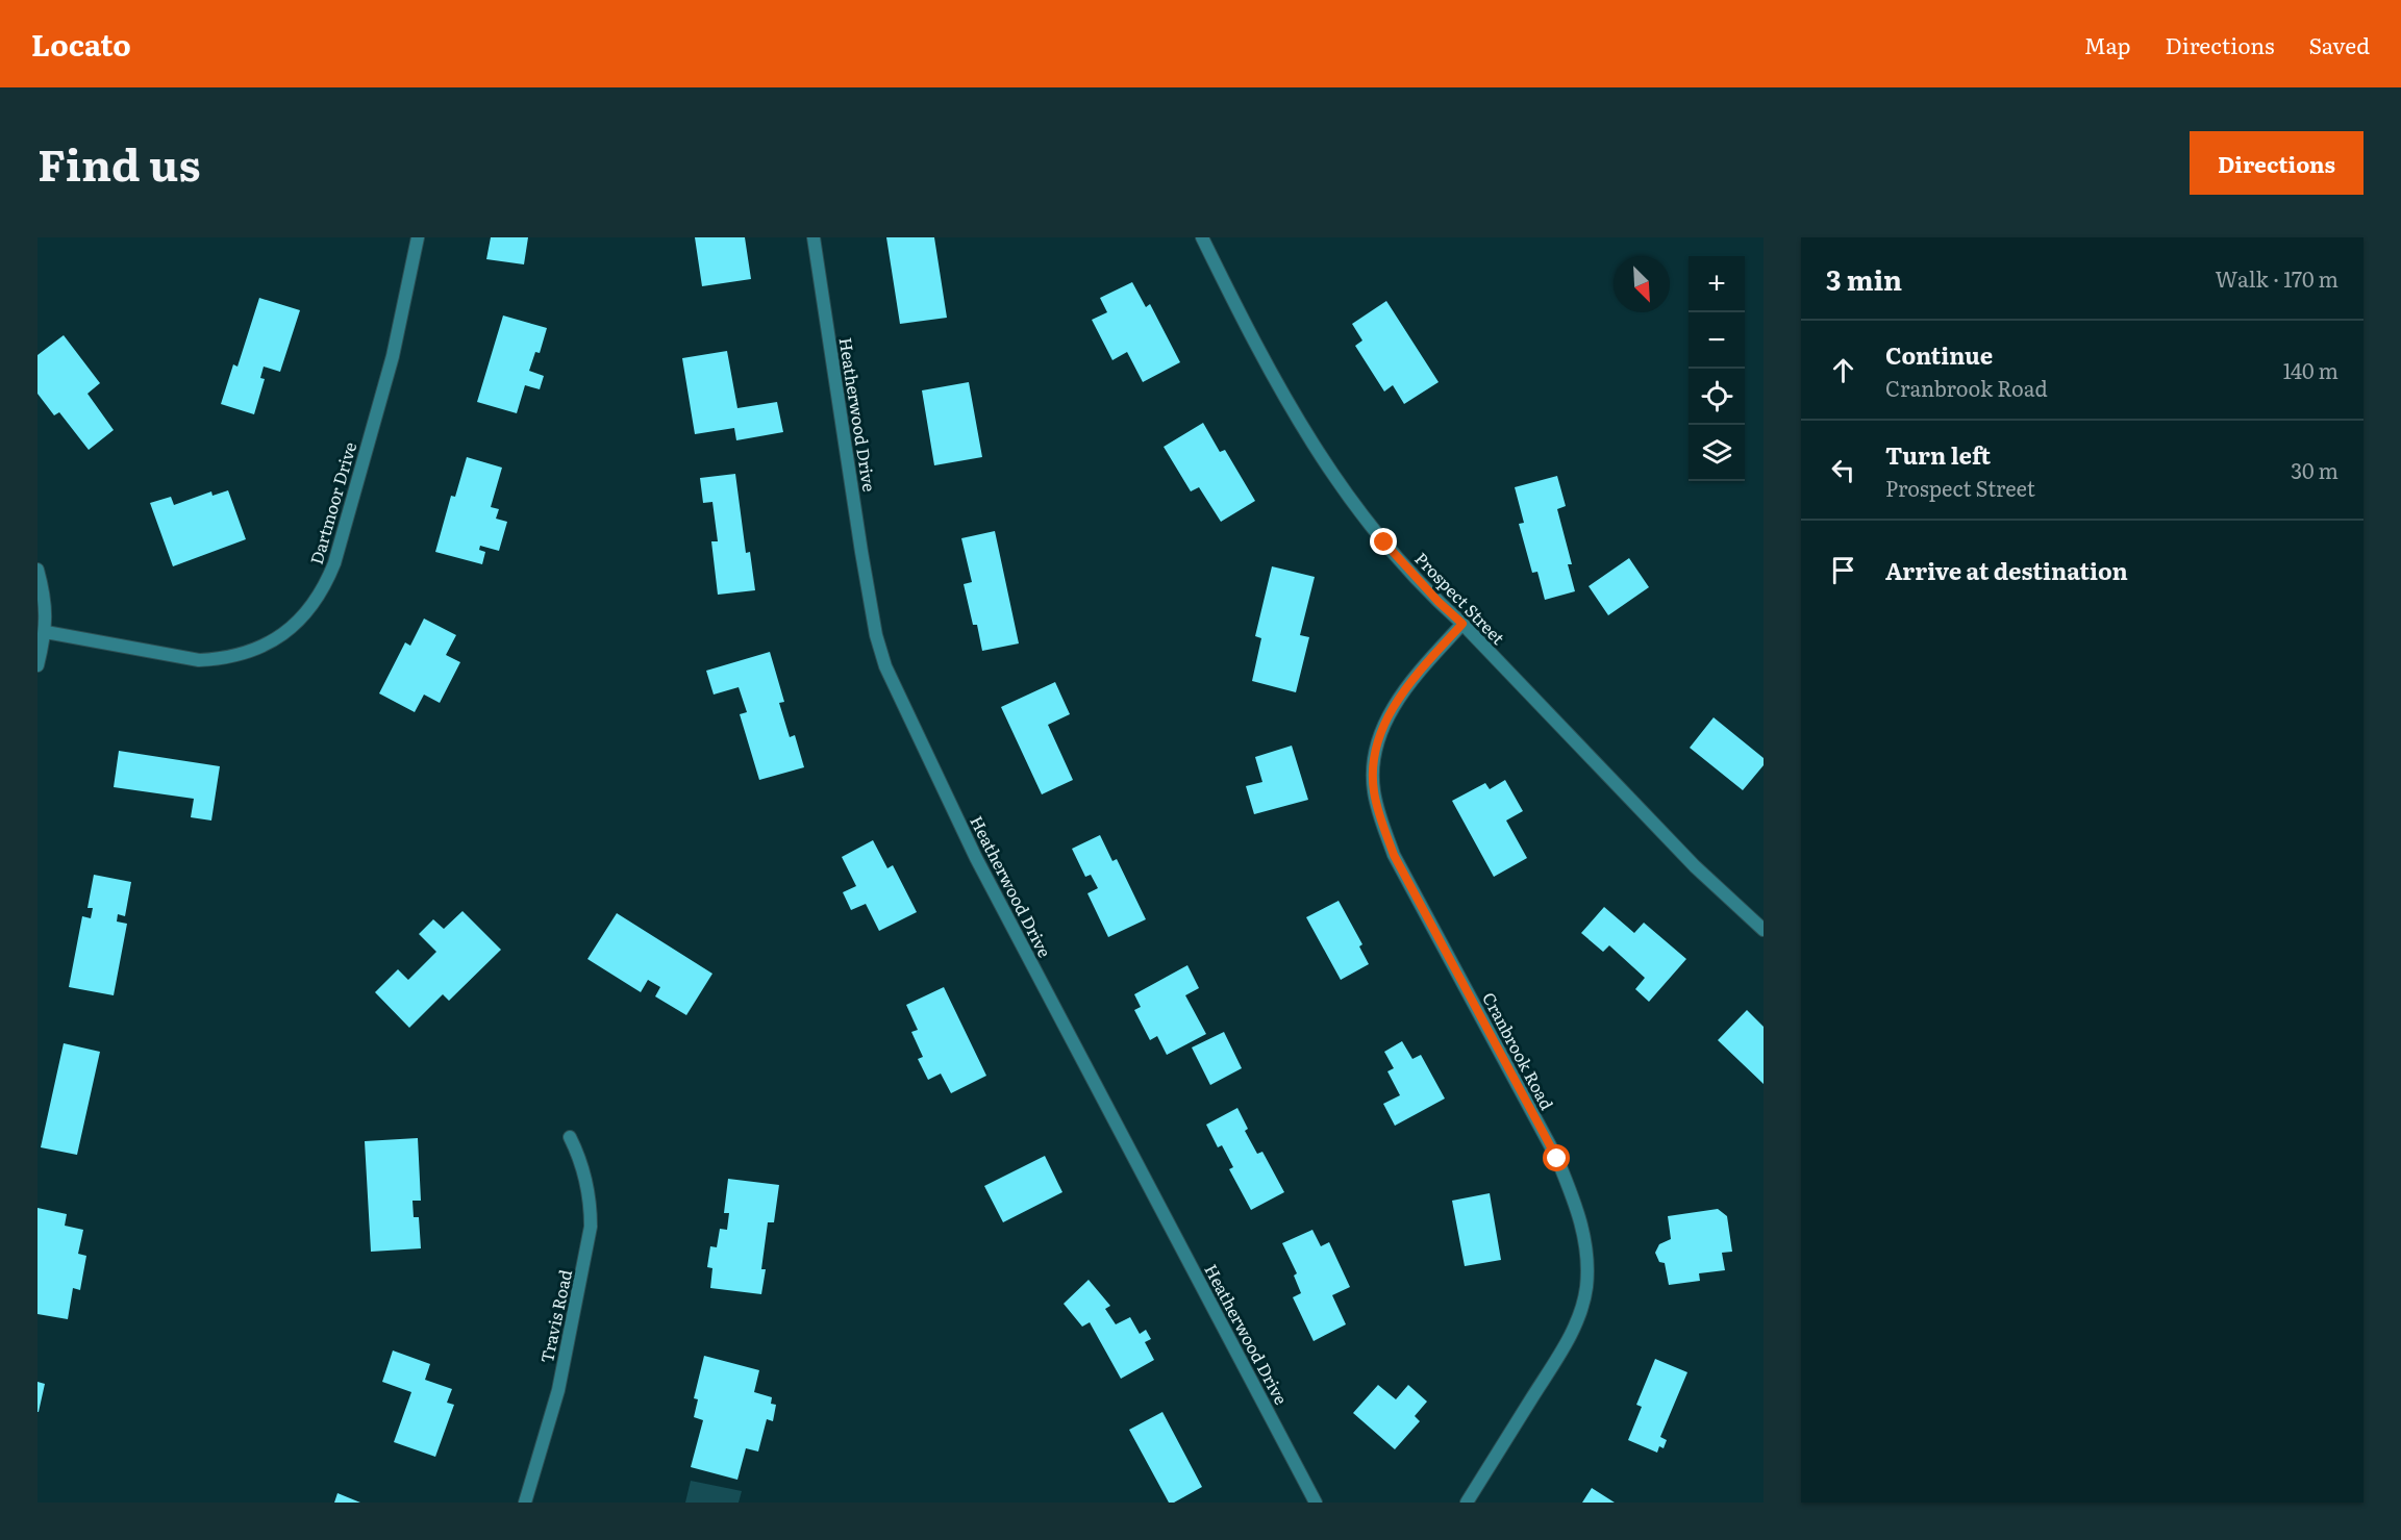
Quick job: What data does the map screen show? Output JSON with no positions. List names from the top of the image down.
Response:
{
  "streets": {
    "street": [
      "Heatherwood Drive",
      "Dartmoor Drive",
      "Prospect Street",
      "Cranbrook Road",
      "Travis Road"
    ]
  },
  "crossings": [
    ["Prospect Street", "Cranbrook Road"]
  ],
  "north": "bottom right",
  "page": {
    "header": "Locato",
    "nav": ["Map", "Directions", "Saved"],
    "title": "Find us",
    "buttons": "Directions",
    "heading": ["3 min", "Walk · 170 m"],
    "map_buttons": ["+", "−"],
    "list": [
      ["Continue", "Cranbrook Road", "140 m"],
      ["Turn left", "Prospect Street", "30 m"],
      "Arrive at destination"
    ]
  }
}
